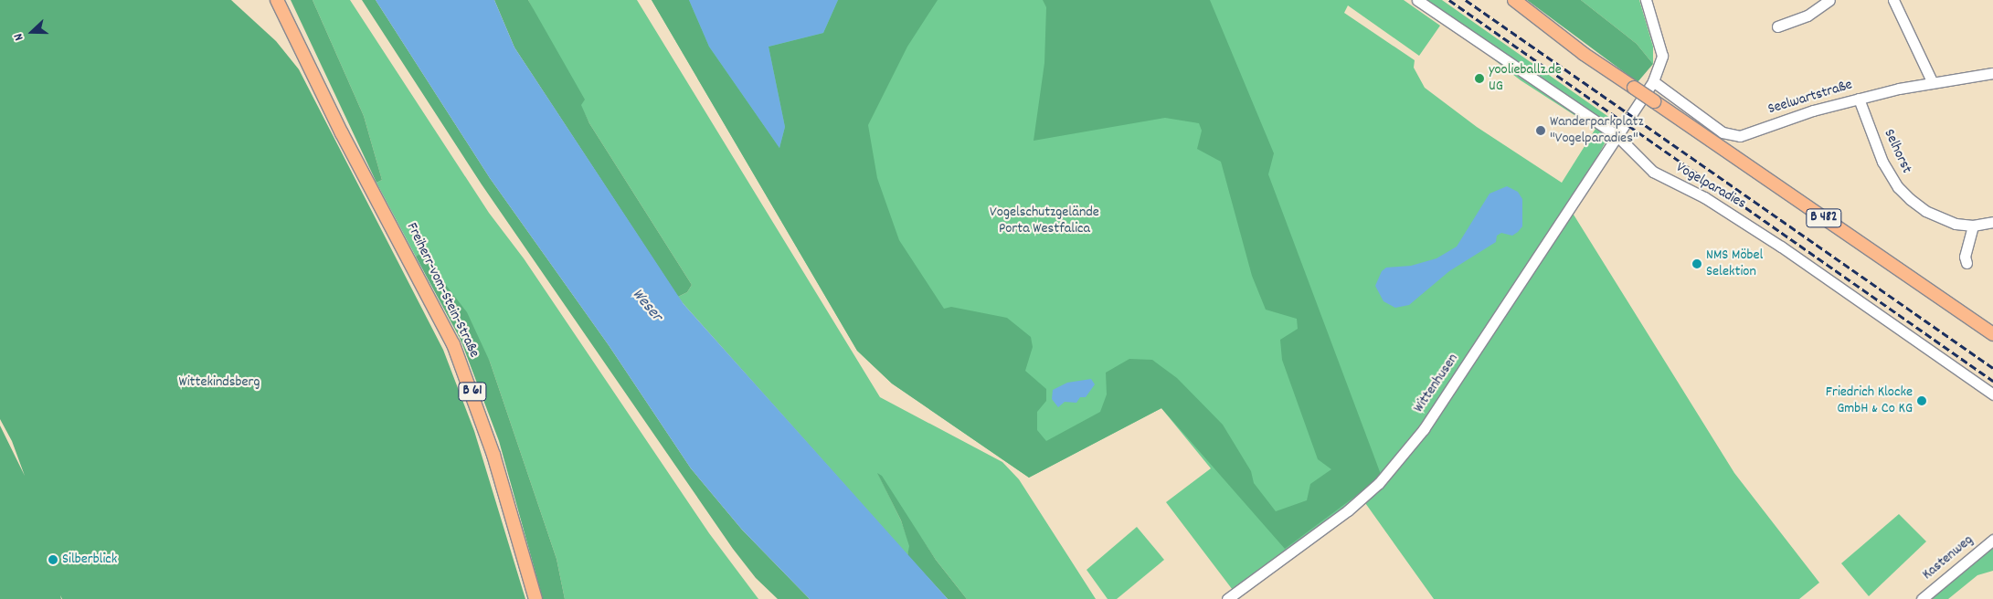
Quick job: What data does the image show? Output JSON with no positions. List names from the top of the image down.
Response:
{
  "streets": {
    "main road": ["B 482", "Freiherr-vom-Stein-Straße", "B 61"],
    "street": [
      "Seelwartstraße",
      "Selhorst",
      "Vogelparadies",
      "Wittenhusen",
      "Kastenweg"
    ]
  },
  "crossings": [
    ["Seelwartstraße", "Selhorst"],
    ["Seelwartstraße", "Wittenhusen"],
    ["Vogelparadies", "Wittenhusen"]
  ],
  "water": ["Weser"],
  "parks": ["Vogelschutzgelände Porta Westfalica", "Wittekindsberg"],
  "places": [
    "yoolieballz.de UG",
    "Wanderparkplatz \"Vogelparadies\"",
    "NMS Möbel Selektion",
    "Friedrich Klocke GmbH & Co KG",
    "Silberblick"
  ],
  "north": "left"
}
